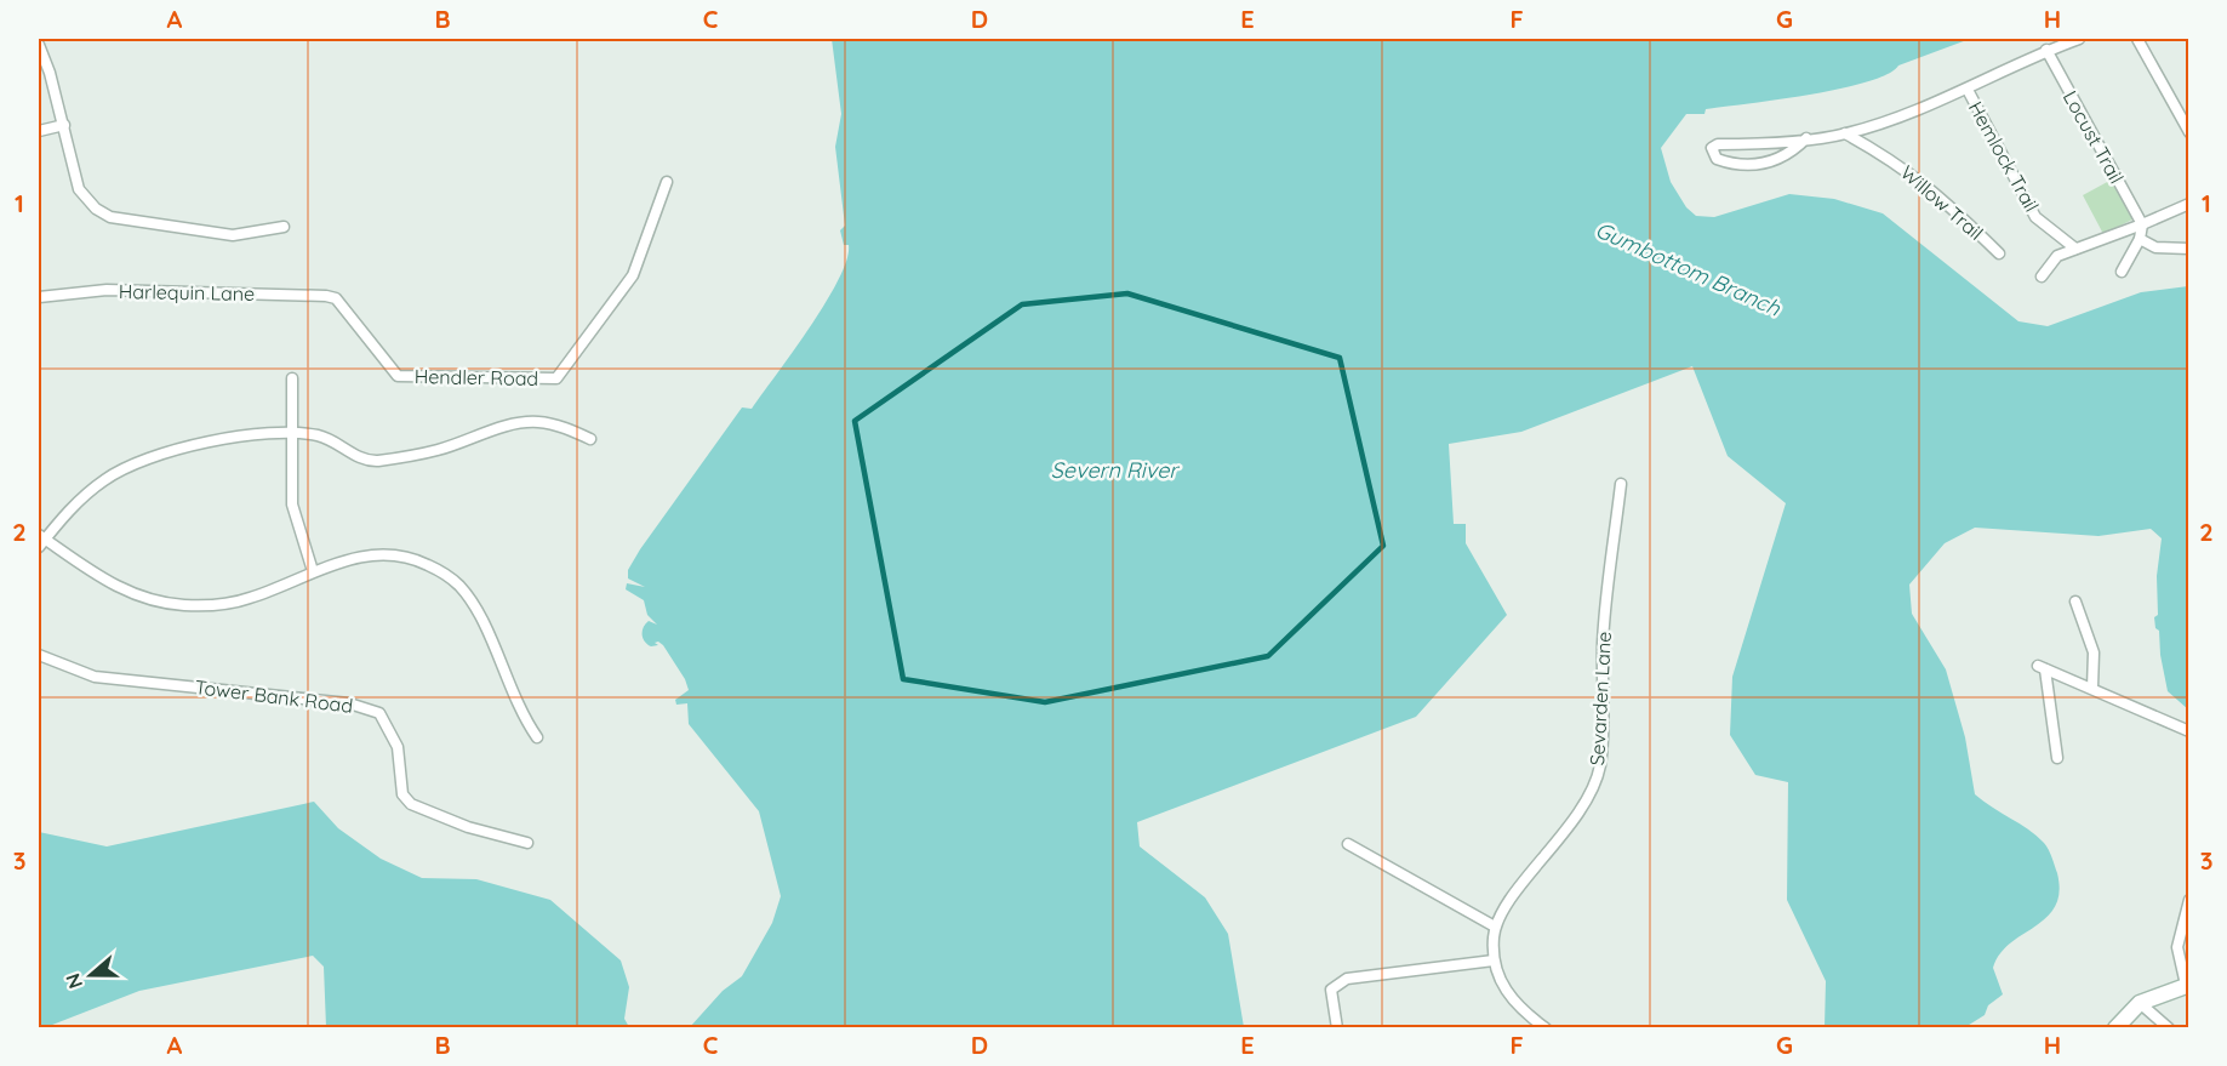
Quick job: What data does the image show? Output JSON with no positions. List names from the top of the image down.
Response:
{
  "streets": {
    "street": [
      "Locust Trail",
      "Hemlock Trail",
      "Willow Trail",
      "Harlequin Lane",
      "Hendler Road",
      "Tower Bank Road",
      "Sevarden Lane"
    ]
  },
  "crossings": [
    ["Harlequin Lane", "Hendler Road"]
  ],
  "water": ["Gumbottom Branch", "Severn River"],
  "north": "left",
  "grid": {
    "columns": [
      "A",
      "B",
      "C",
      "D",
      "E",
      "F",
      "G",
      "H"
    ],
    "rows": ["1", "2", "3"]
  }
}
